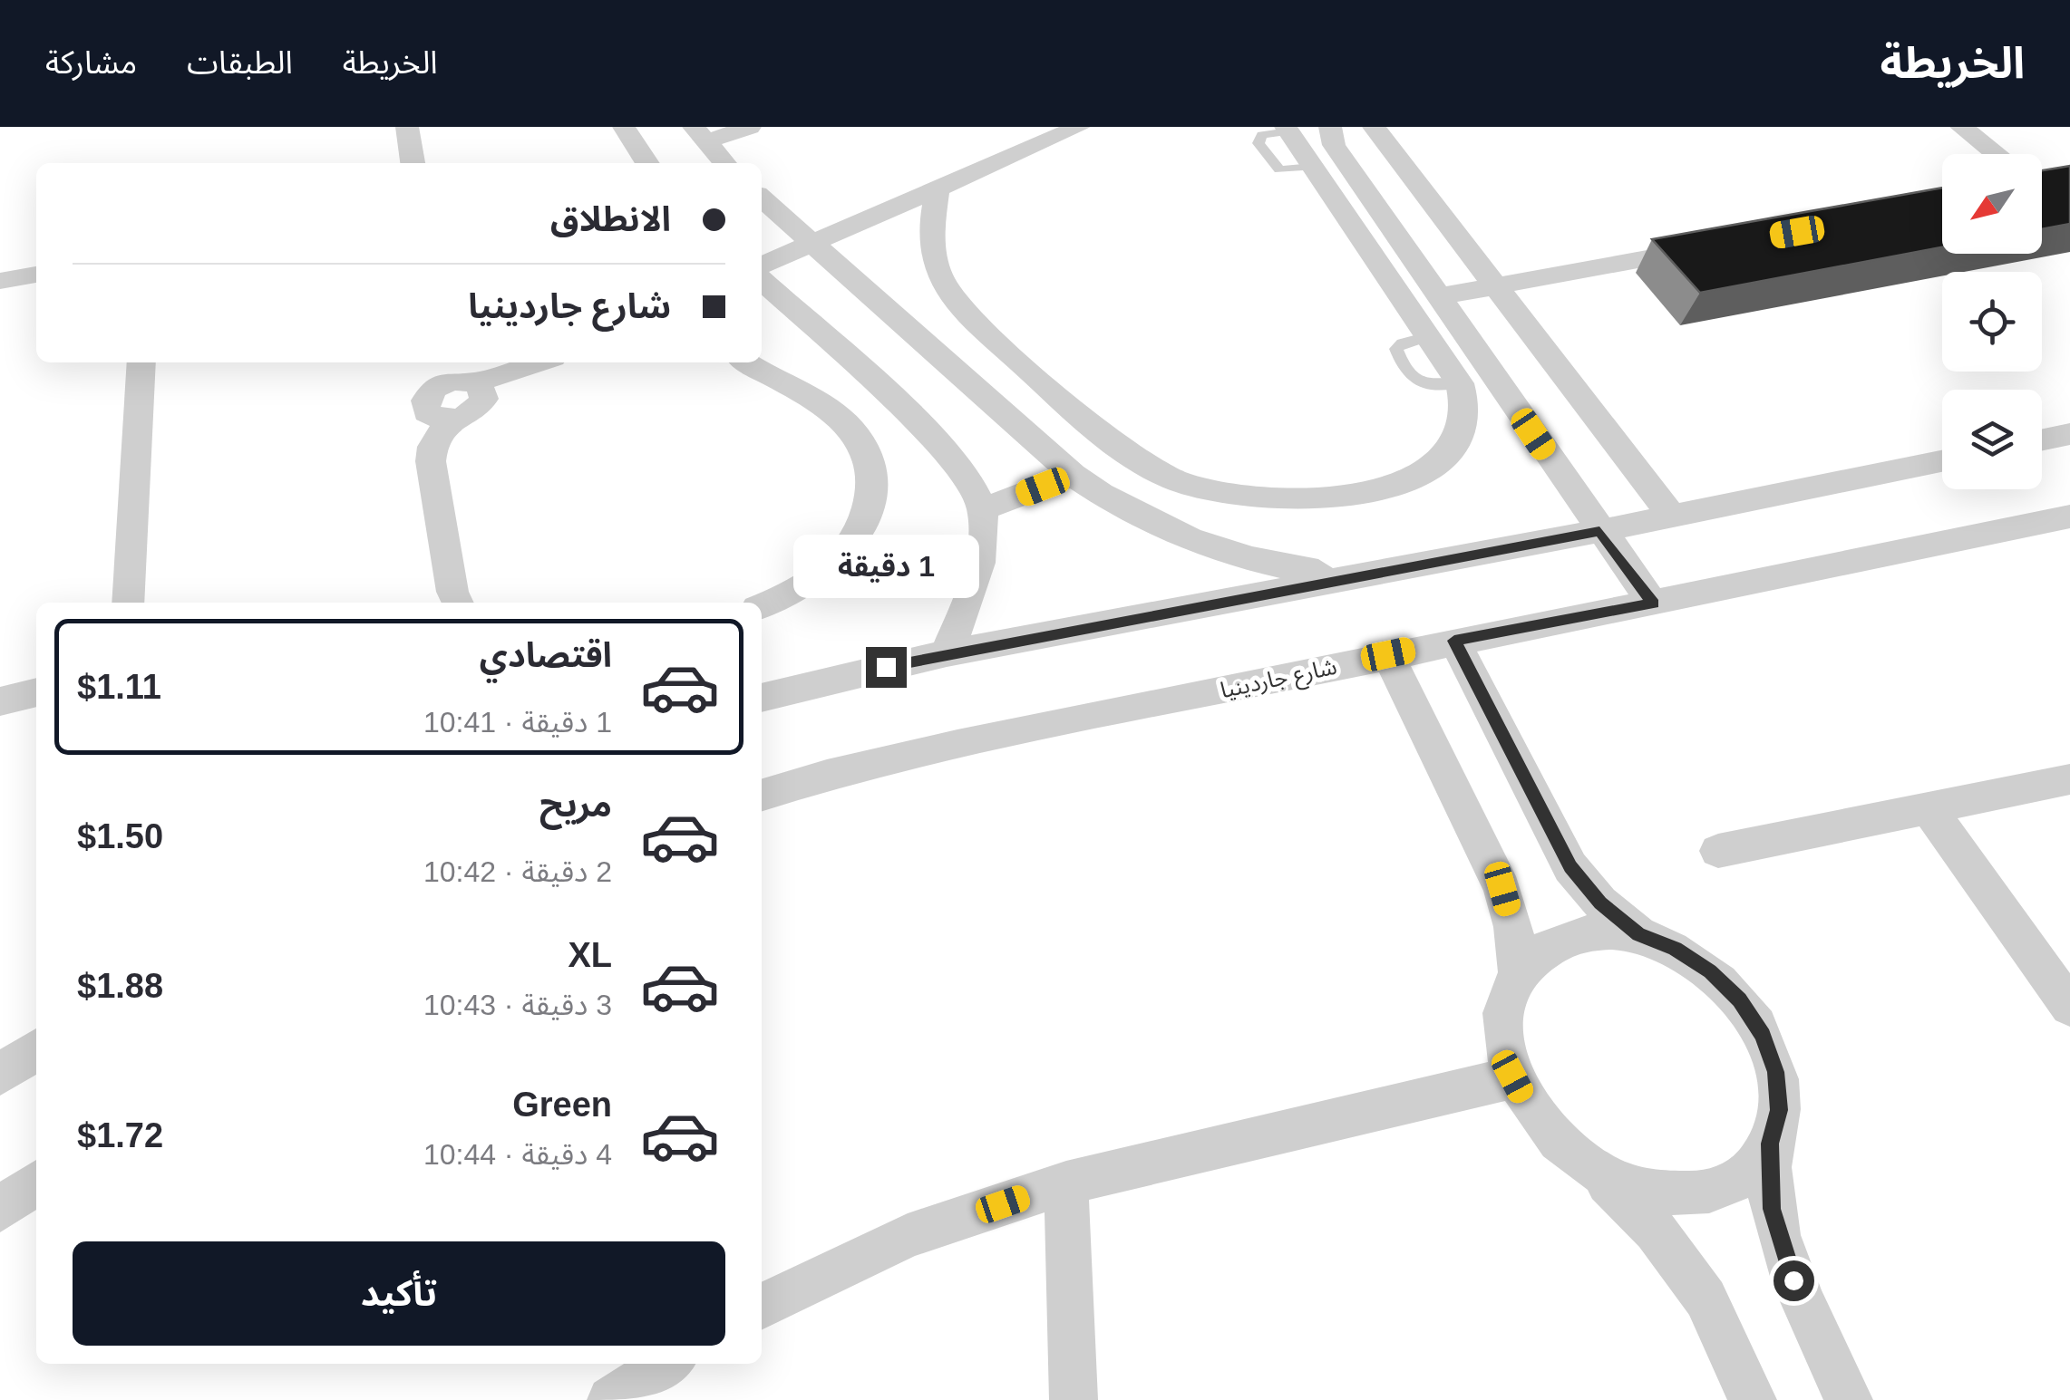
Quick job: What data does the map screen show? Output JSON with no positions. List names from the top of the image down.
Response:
{
  "streets": {
    "street": ["شارع جاردينيا"]
  },
  "north": "bottom left",
  "page": {
    "header": "الخريطة",
    "nav": ["الخريطة", "الطبقات", "مشاركة"],
    "banner": ["الانطلاق", "شارع جاردينيا"],
    "bubble": "1 دقيقة",
    "list": [
      {
        "name": "اقتصادي",
        "note": "1 دقيقة · 10:41",
        "value": "$1.11"
      },
      {
        "name": "مريح",
        "note": "2 دقيقة · 10:42",
        "value": "$1.50"
      },
      {
        "name": "XL",
        "note": "3 دقيقة · 10:43",
        "value": "$1.88"
      },
      {
        "name": "Green",
        "note": "4 دقيقة · 10:44",
        "value": "$1.72"
      }
    ],
    "buttons": "تأكيد"
  }
}
